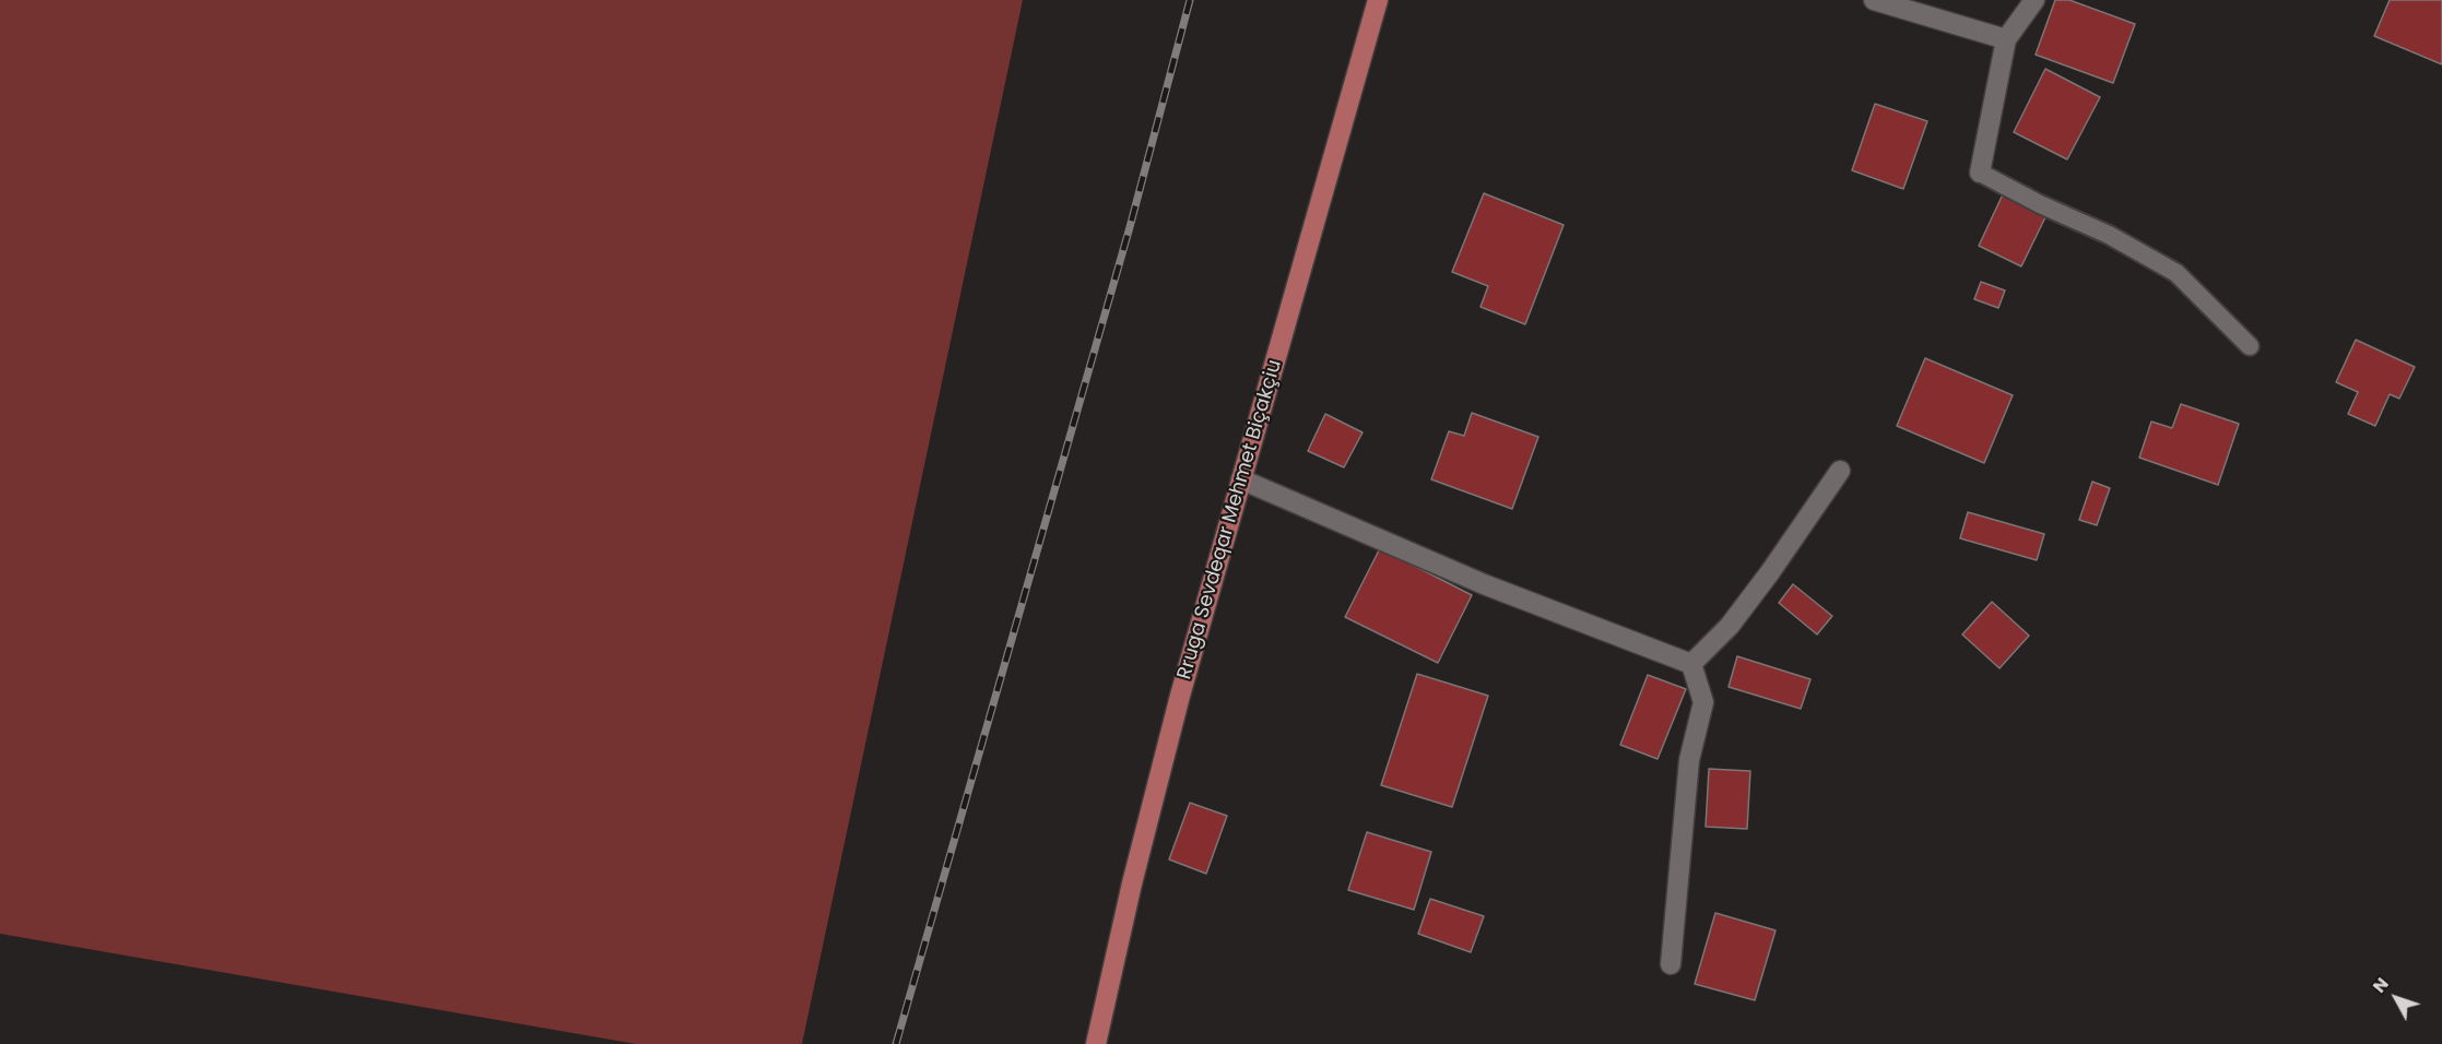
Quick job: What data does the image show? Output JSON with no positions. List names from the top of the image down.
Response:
{
  "streets": {
    "main road": ["Rruga Sevdeqar Mehmet Biçakçiu"]
  },
  "north": "top left"
}
